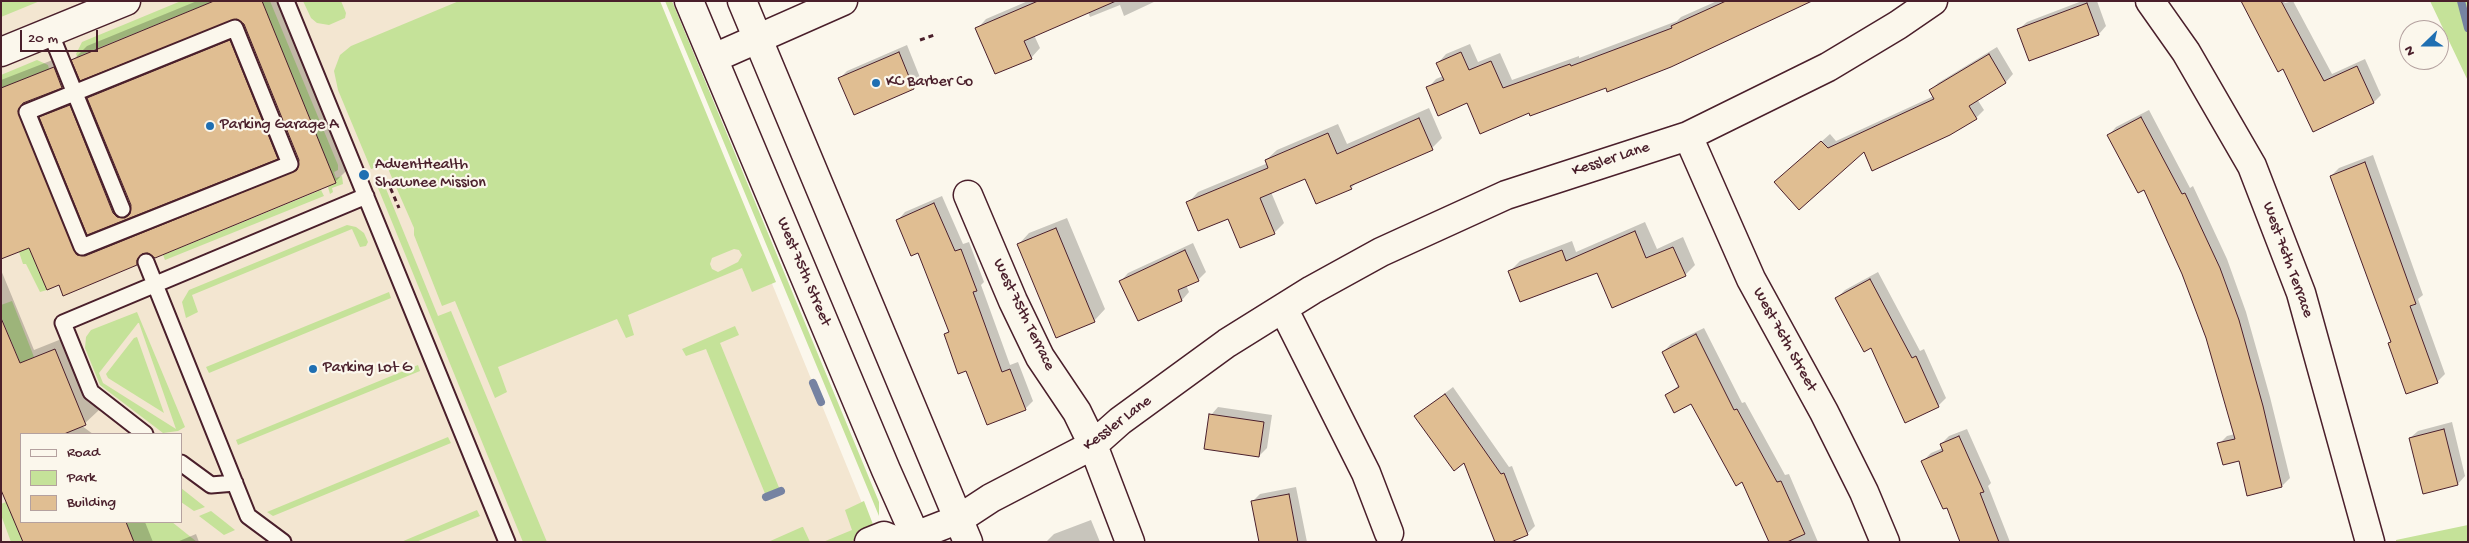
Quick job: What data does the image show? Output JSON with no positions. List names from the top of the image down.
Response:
{
  "streets": {
    "street": [
      "Kessler Lane",
      "West 76th Terrace",
      "West 75th Street",
      "West 75th Terrace",
      "West 76th Street"
    ]
  },
  "crossings": [
    ["Kessler Lane", "West 75th Street"],
    ["Kessler Lane", "West 75th Terrace"],
    ["Kessler Lane", "West 76th Street"]
  ],
  "places": [
    "KC Barber Co",
    "Parking Garage A",
    "AdventHealth Shawnee Mission",
    "Parking Lot G"
  ],
  "legend": ["Road", "Park", "Building"],
  "scale_bar": "20 m",
  "north": "left"
}
